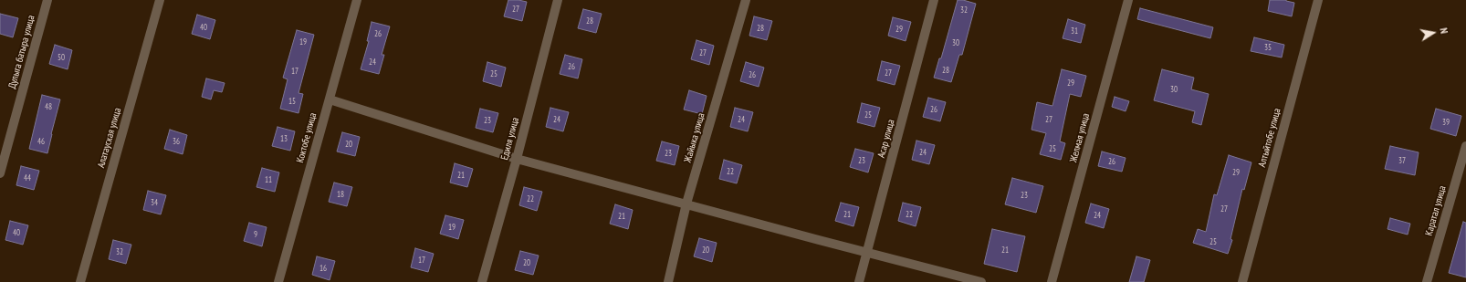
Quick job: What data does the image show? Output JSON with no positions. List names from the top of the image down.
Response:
{
  "streets": {
    "street": [
      "Дулыга батыра улица",
      "Алатауская улица",
      "Коктобе улица",
      "Жайыка улица",
      "Желмая улица",
      "Алтыйтобе улица",
      "Едиля улица",
      "Асар улица",
      "Каратал улица"
    ]
  },
  "house_numbers": [
    "27",
    "32",
    "28",
    "40",
    "28",
    "29",
    "31",
    "26",
    "19",
    "30",
    "35",
    "27",
    "50",
    "24",
    "26",
    "28",
    "17",
    "27",
    "25",
    "26",
    "29",
    "30",
    "15",
    "48",
    "26",
    "25",
    "24",
    "24",
    "27",
    "23",
    "39",
    "13",
    "46",
    "36",
    "20",
    "25",
    "24",
    "23",
    "23",
    "37",
    "26",
    "22",
    "29",
    "21",
    "44",
    "11",
    "18",
    "23",
    "22",
    "34",
    "27",
    "21",
    "22",
    "24",
    "21",
    "19",
    "40",
    "9",
    "25",
    "20",
    "21",
    "32",
    "17",
    "20",
    "16"
  ],
  "north": "right"
}
